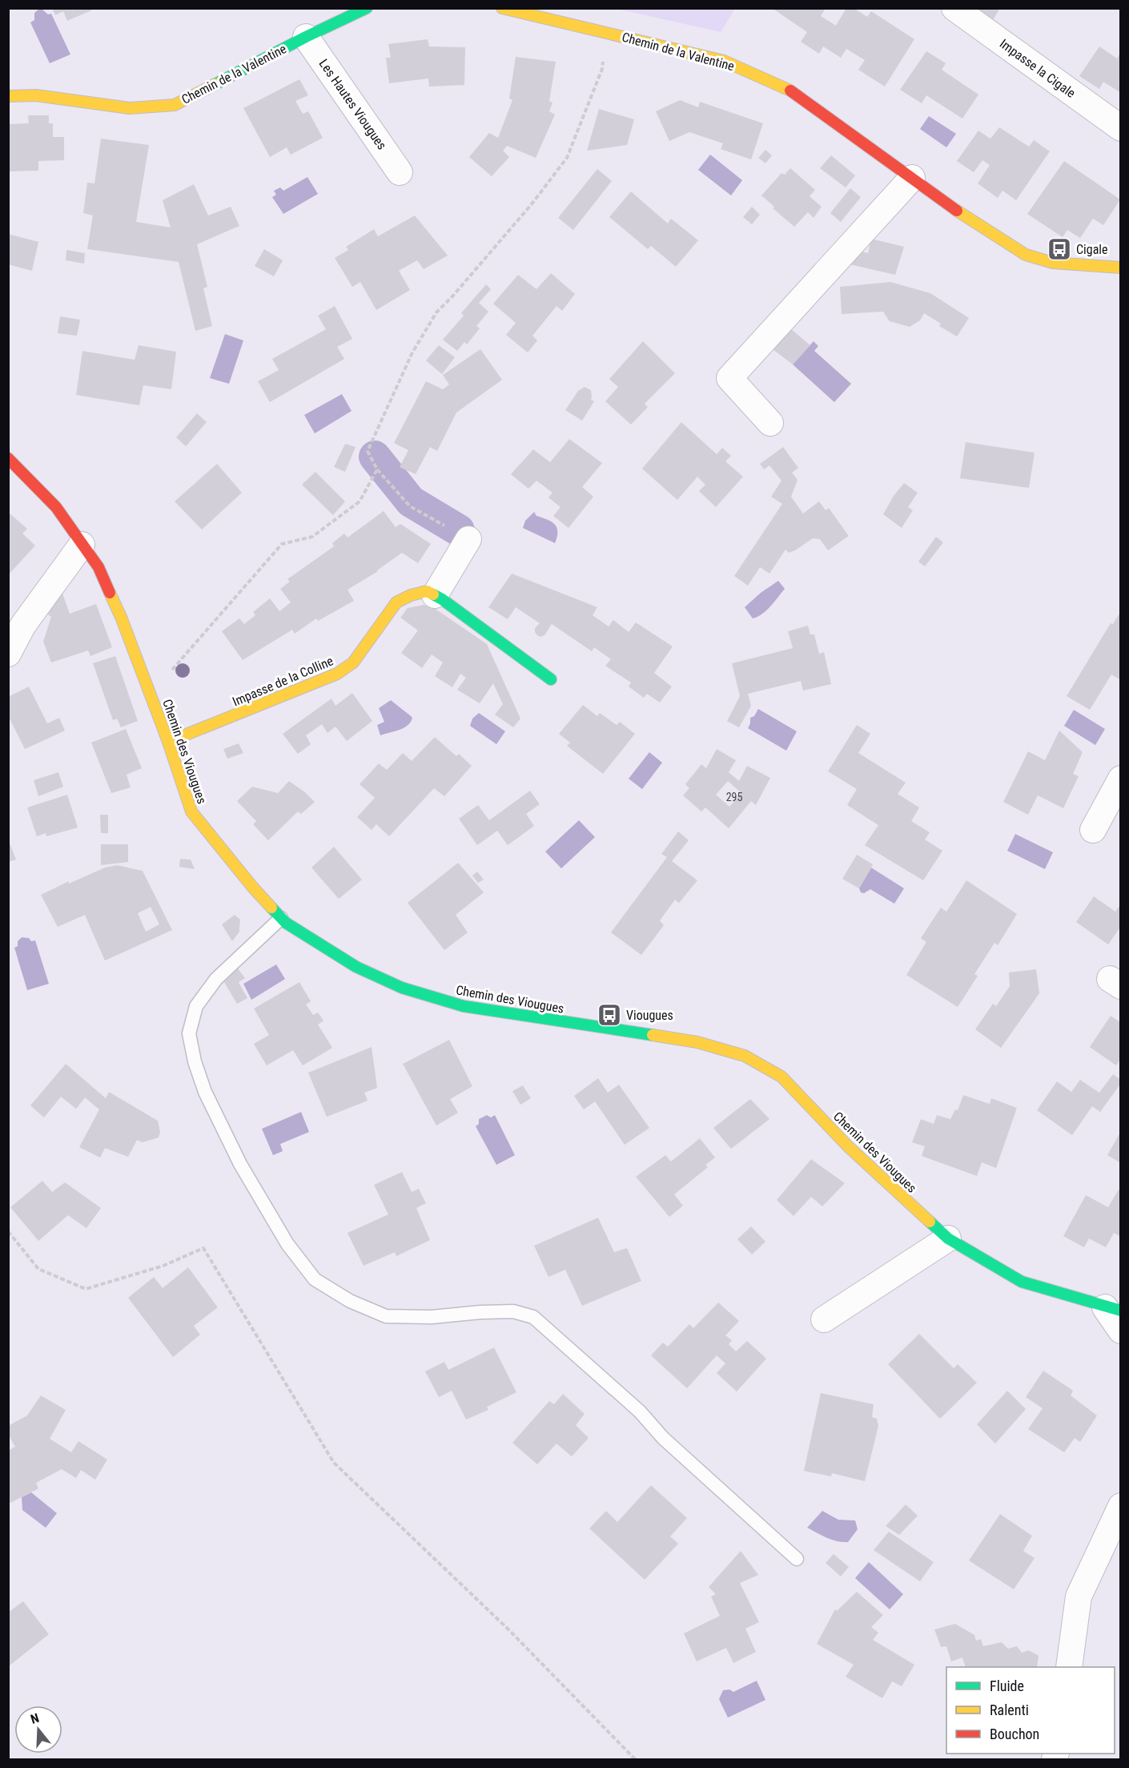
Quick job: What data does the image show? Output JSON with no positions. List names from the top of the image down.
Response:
{
  "streets": {
    "street": [
      "Chemin de la Valentine",
      "Impasse la Cigale",
      "Les Hautes Viougues",
      "Impasse de la Colline",
      "Chemin des Viougues"
    ]
  },
  "crossings": [
    ["Chemin de la Valentine", "Les Hautes Viougues"],
    ["Impasse de la Colline", "Chemin des Viougues"]
  ],
  "places": {
    "bus stop": ["Cigale", "Viougues"]
  },
  "house_numbers": ["295"],
  "legend": ["Fluide", "Ralenti", "Bouchon"],
  "north": "top"
}
